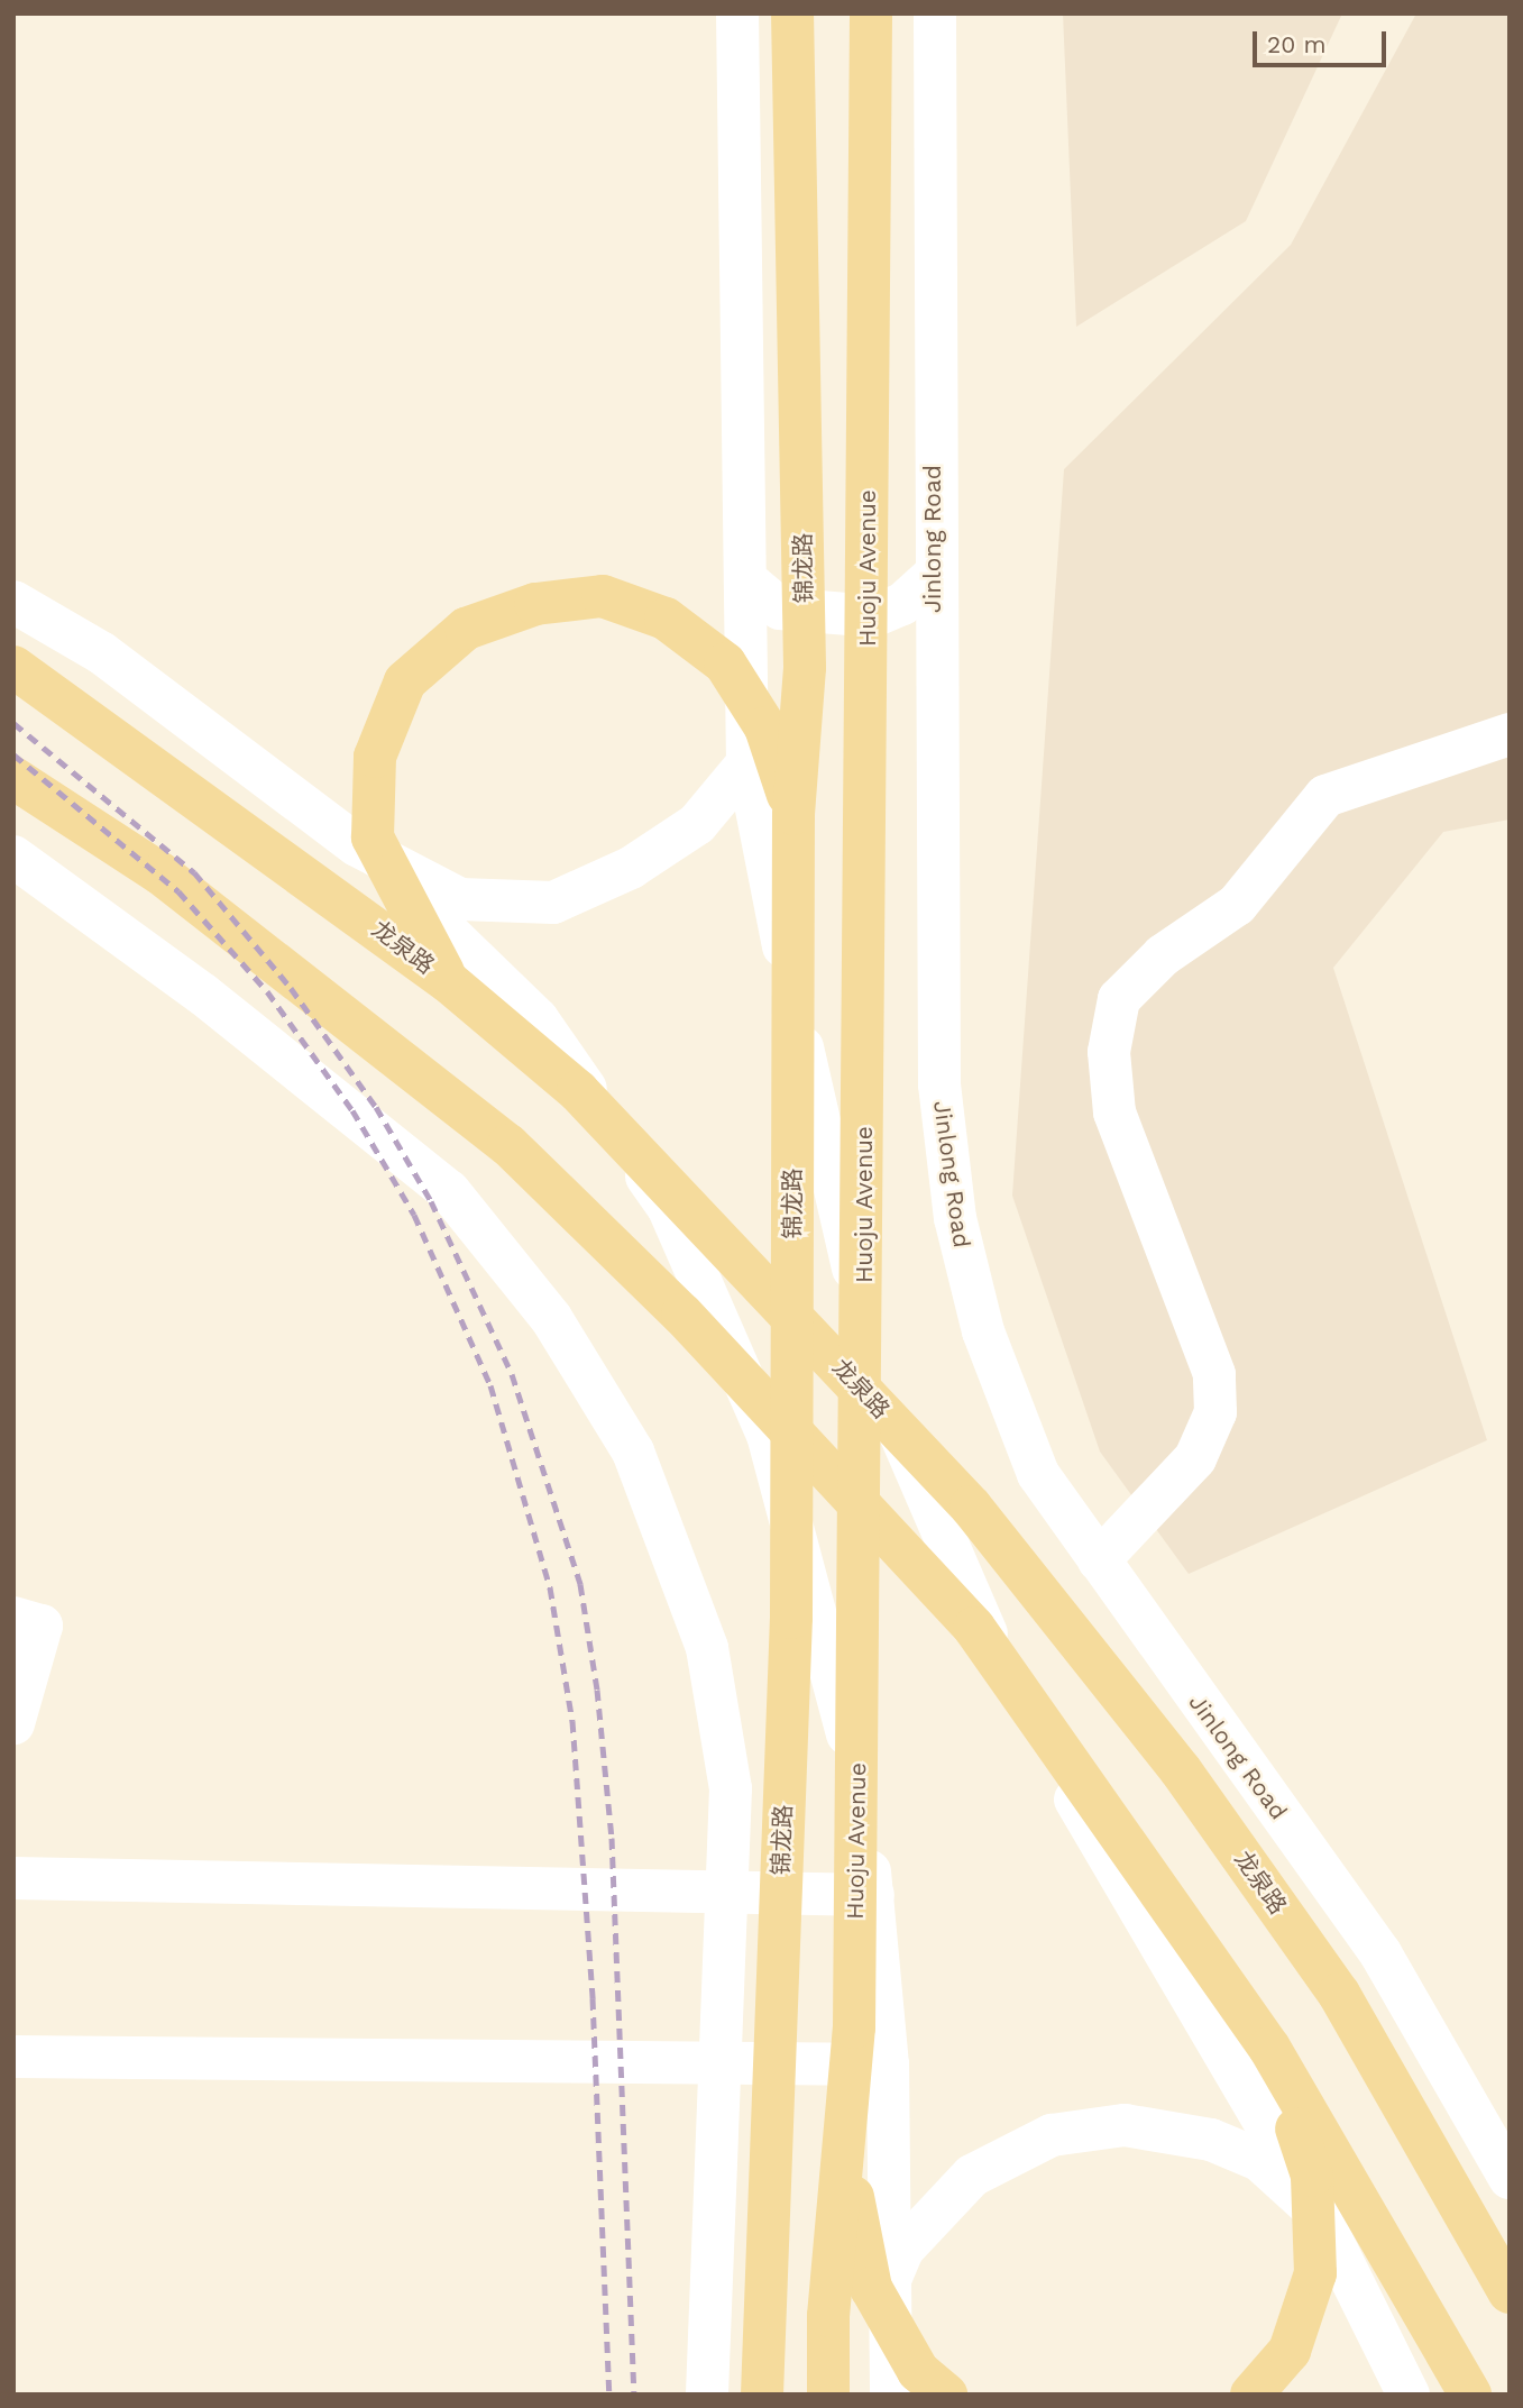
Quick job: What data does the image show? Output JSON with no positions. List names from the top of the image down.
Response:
{
  "streets": {
    "main road": ["锦龙路", "Huoju Avenue", "龙泉路"],
    "street": ["Jinlong Road"]
  },
  "scale_bar": "20 m"
}
